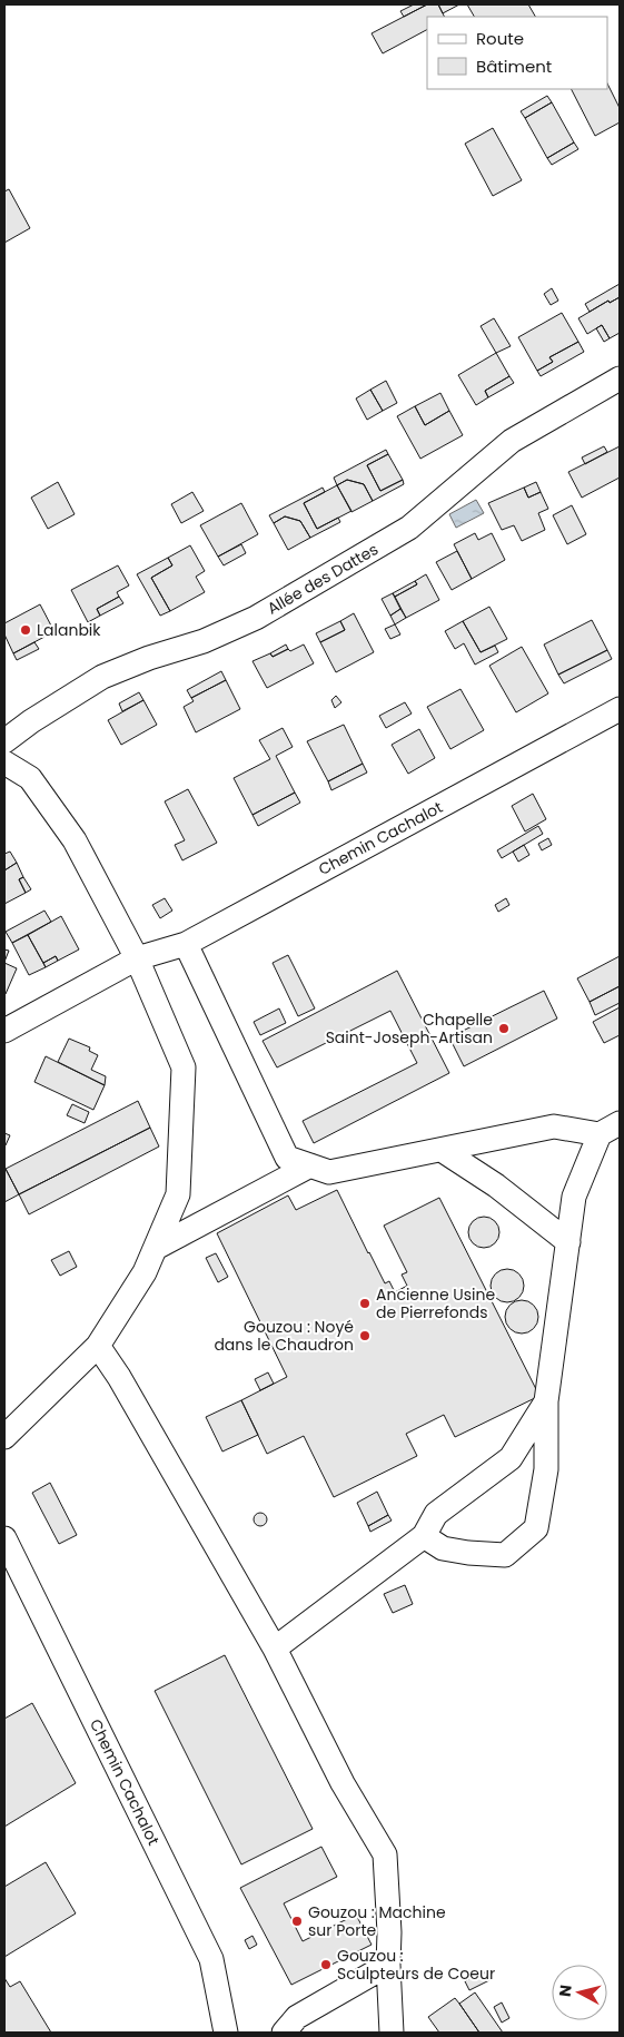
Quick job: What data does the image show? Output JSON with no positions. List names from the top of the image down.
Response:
{
  "streets": {
    "street": ["Allée des Dattes", "Chemin Cachalot"]
  },
  "places": [
    "Lalanbik",
    "Chapelle Saint-Joseph-Artisan",
    "Ancienne Usine de Pierrefonds",
    "Gouzou : Noyé dans le Chaudron",
    "Gouzou : Machine sur Porte",
    "Gouzou : Sculpteurs de Coeur"
  ],
  "legend": ["Route", "Bâtiment"],
  "north": "left"
}
